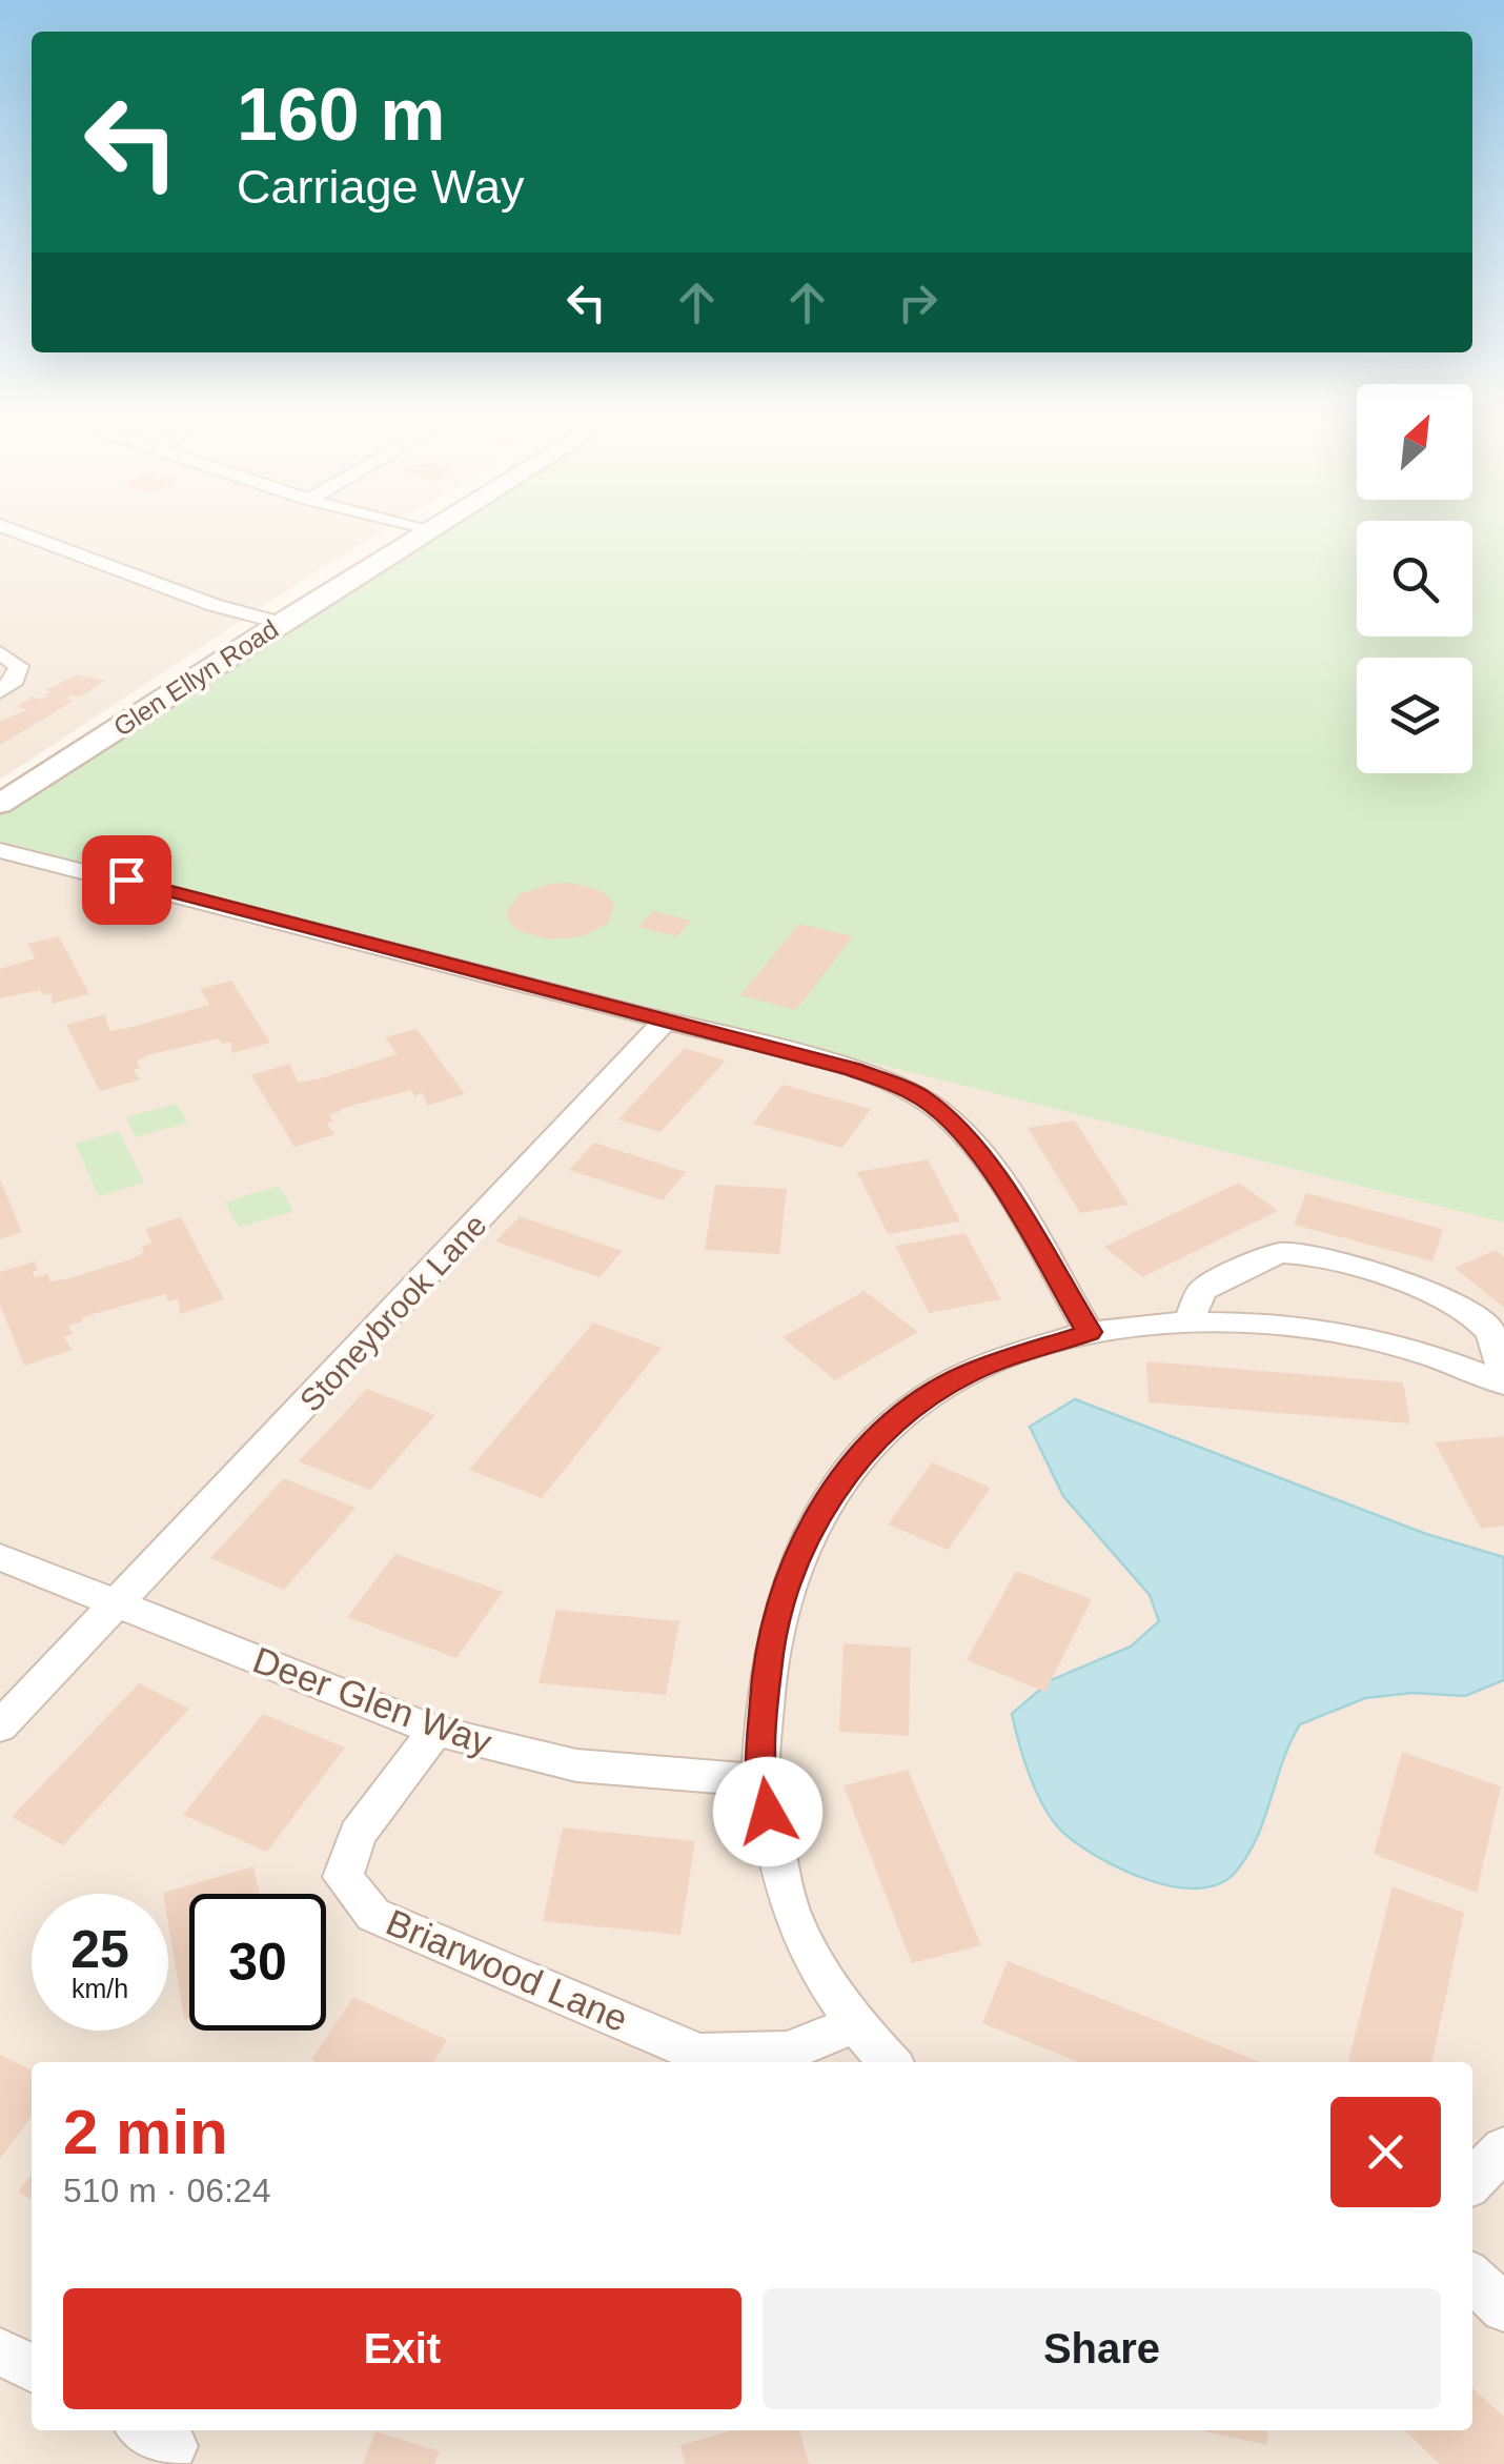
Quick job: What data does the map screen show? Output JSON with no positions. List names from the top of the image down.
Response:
{
  "streets": {
    "street": [
      "Glen Ellyn Road",
      "Stoneybrook Lane",
      "Deer Glen Way",
      "Briarwood Lane"
    ]
  },
  "crossings": [
    ["Stoneybrook Lane", "Deer Glen Way"],
    ["Deer Glen Way", "Briarwood Lane"]
  ],
  "north": "top right",
  "page": {
    "turn": ["160 m", "Carriage Way"],
    "speed": "25 km/h",
    "limit": "30",
    "heading": ["2 min", "510 m · 06:24"],
    "buttons": ["Exit", "Share"]
  }
}
